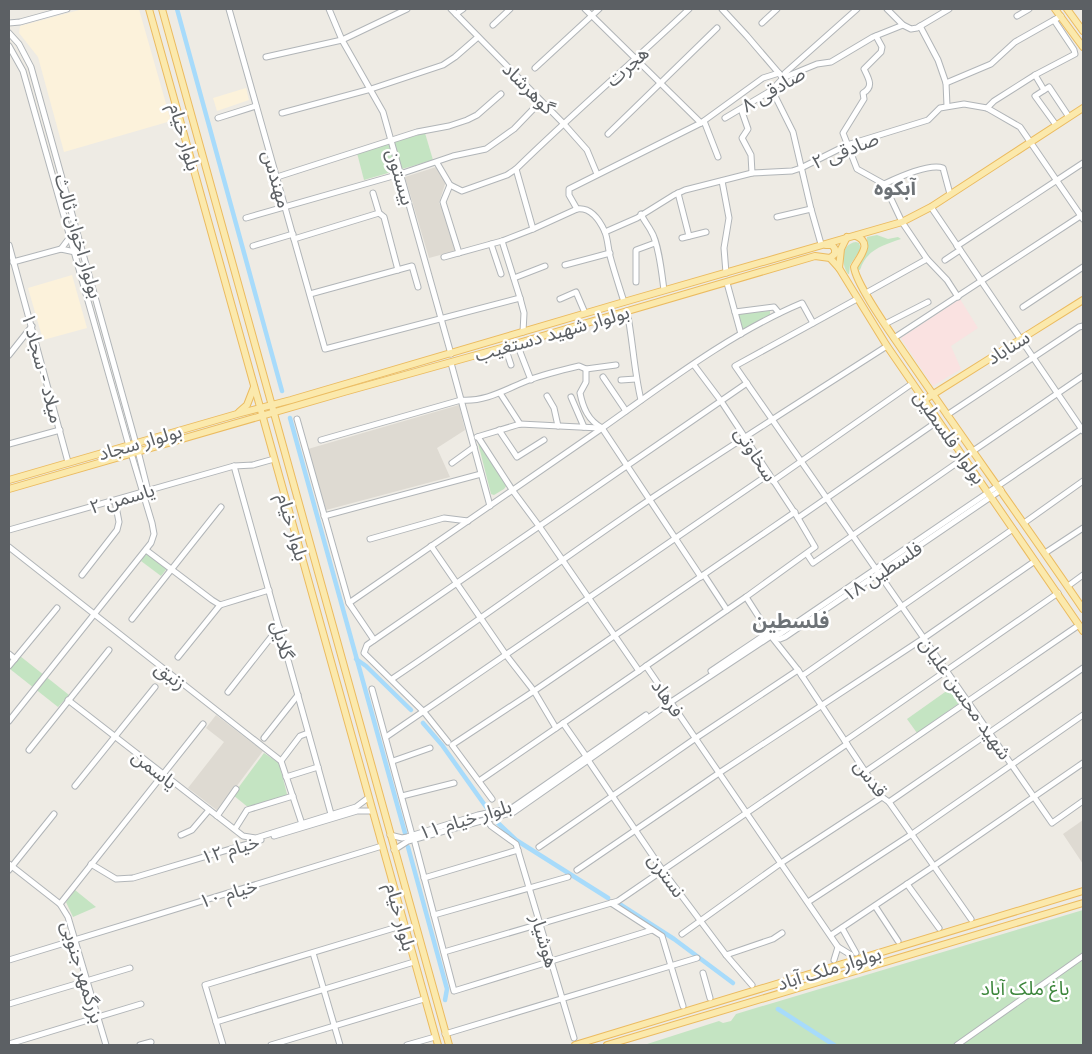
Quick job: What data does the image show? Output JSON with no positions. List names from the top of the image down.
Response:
{
  "streets": {
    "main road": [
      "بلوار خیام",
      "بولوار شهید دستغیب",
      "سناباد",
      "بولوار فلسطین",
      "بولوار سجاد",
      "بولوار ملک آباد"
    ],
    "street": [
      "هجرت",
      "گوهرشاد",
      "صادقی ۸",
      "صادقی ۲",
      "بیستون",
      "مهندس",
      "بولوار اخوان ثالث",
      "میلاد - سجاد ۱",
      "سخاوتی",
      "یاسمن ۲",
      "فلسطین ۱۸",
      "گلایل",
      "زنبق",
      "فرهاد",
      "شهید محسن علیان",
      "یاسمن",
      "قدس",
      "بلوار خیام ۱۱",
      "خیام ۱۲",
      "نسترن",
      "خیام ۱۰",
      "هوشیار",
      "بزرگمهر جنوبی"
    ]
  },
  "crossings": [
    ["هجرت", "گوهرشاد"],
    ["بلوار خیام", "بولوار شهید دستغیب"],
    ["بلوار خیام", "بولوار سجاد"],
    ["بلوار خیام", "یاسمن ۲"],
    ["بلوار خیام", "بلوار خیام ۱۱"],
    ["بلوار خیام", "خیام ۱۲"],
    ["بلوار خیام", "خیام ۱۰"],
    ["بیستون", "مهندس"],
    ["بیستون", "بولوار شهید دستغیب"],
    ["بولوار اخوان ثالث", "بولوار سجاد"],
    ["بولوار شهید دستغیب", "بولوار فلسطین"],
    ["بولوار شهید دستغیب", "بولوار سجاد"],
    ["سناباد", "بولوار فلسطین"],
    ["میلاد - سجاد ۱", "بولوار سجاد"],
    ["بولوار فلسطین", "فلسطین ۱۸"],
    ["یاسمن ۲", "گلایل"],
    ["فلسطین ۱۸", "شهید محسن علیان"],
    ["فلسطین ۱۸", "قدس"],
    ["گلایل", "خیام ۱۲"],
    ["یاسمن", "خیام ۱۲"],
    ["بلوار خیام ۱۱", "نسترن"],
    ["بلوار خیام ۱۱", "هوشیار"],
    ["خیام ۱۰", "بزرگمهر جنوبی"],
    ["هوشیار", "بولوار ملک آباد"]
  ],
  "districts": ["آبکوه", "فلسطین"],
  "parks": ["باغ ملک آباد"]
}
